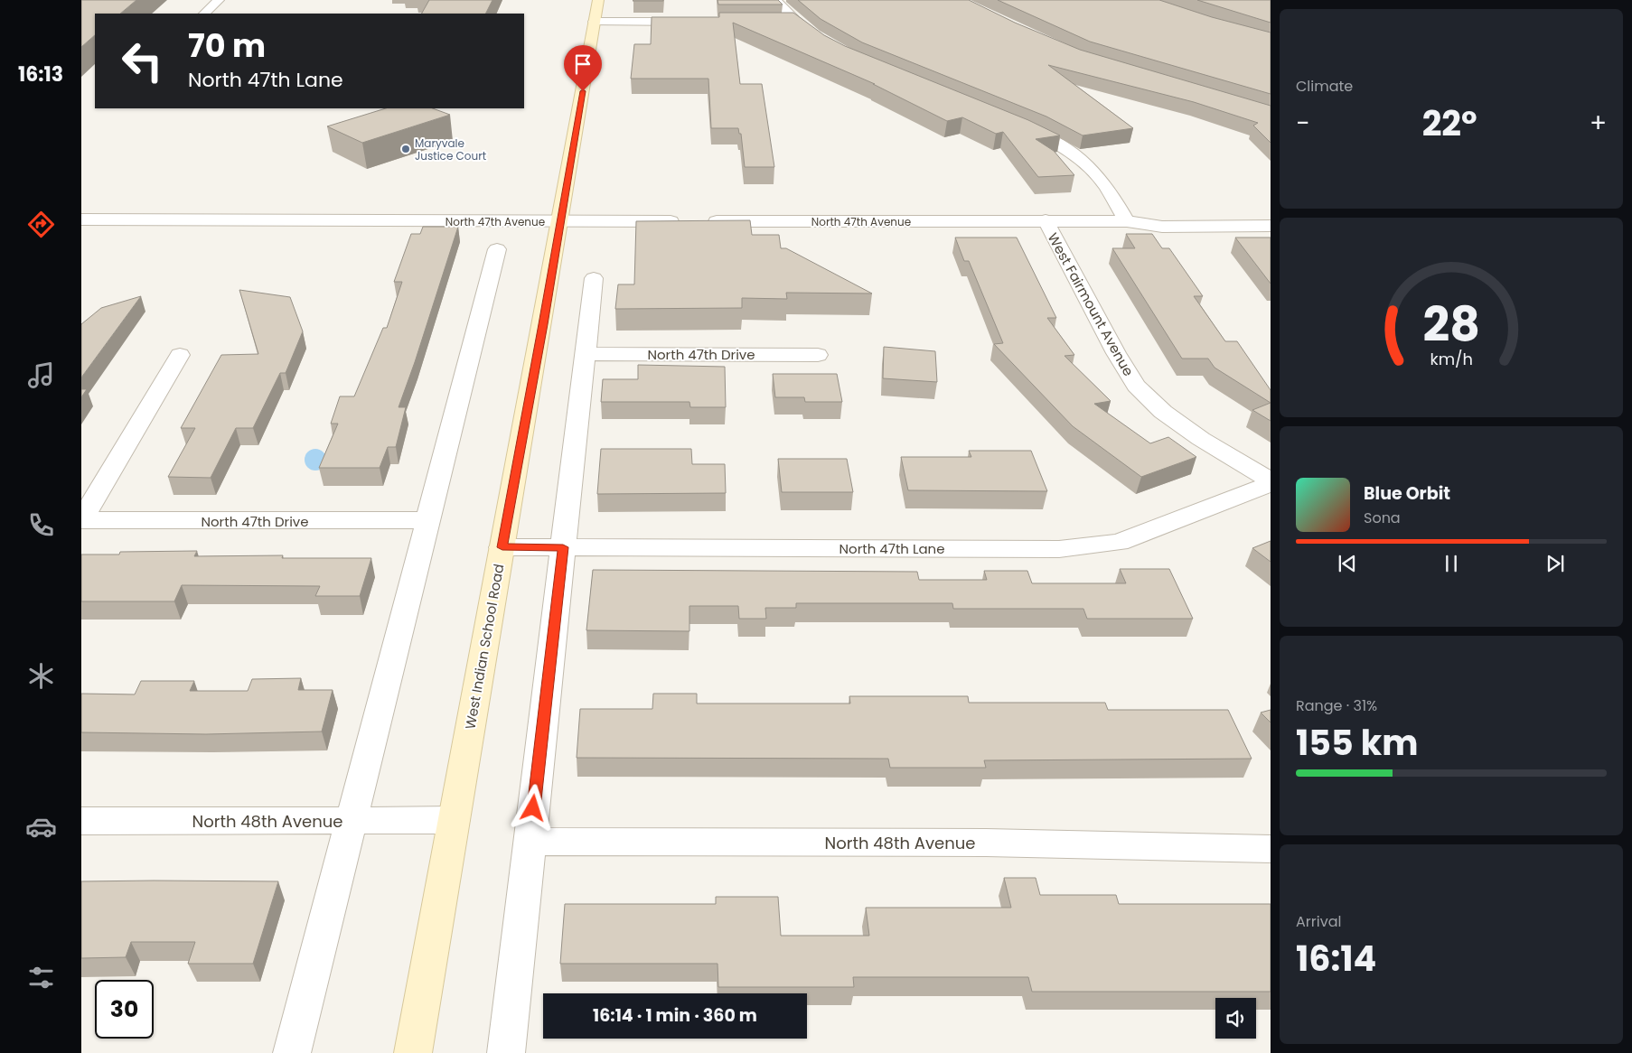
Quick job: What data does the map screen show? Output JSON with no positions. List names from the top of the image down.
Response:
{
  "streets": {
    "main road": ["West Indian School Road"],
    "street": [
      "North 47th Avenue",
      "West Fairmount Avenue",
      "North 47th Drive",
      "North 47th Lane",
      "North 48th Avenue"
    ]
  },
  "crossings": [
    ["North 47th Avenue", "West Fairmount Avenue"],
    ["North 47th Avenue", "West Indian School Road"],
    ["North 47th Lane", "West Indian School Road"],
    ["West Indian School Road", "North 48th Avenue"]
  ],
  "places": ["Maryvale Justice Court"],
  "page": {
    "tabs": "16:13",
    "tile": [
      "Climate",
      ["Range · 31%", "155 km"],
      ["Arrival", "16:14"]
    ],
    "turn": ["70 m", "North 47th Lane"],
    "heat": ["−", "22°", "+"],
    "song": ["Blue Orbit", "Sona"],
    "limit": "30",
    "trip": "16:14 · 1 min · 360 m",
    "gauge": ["28", "km/h"]
  }
}
